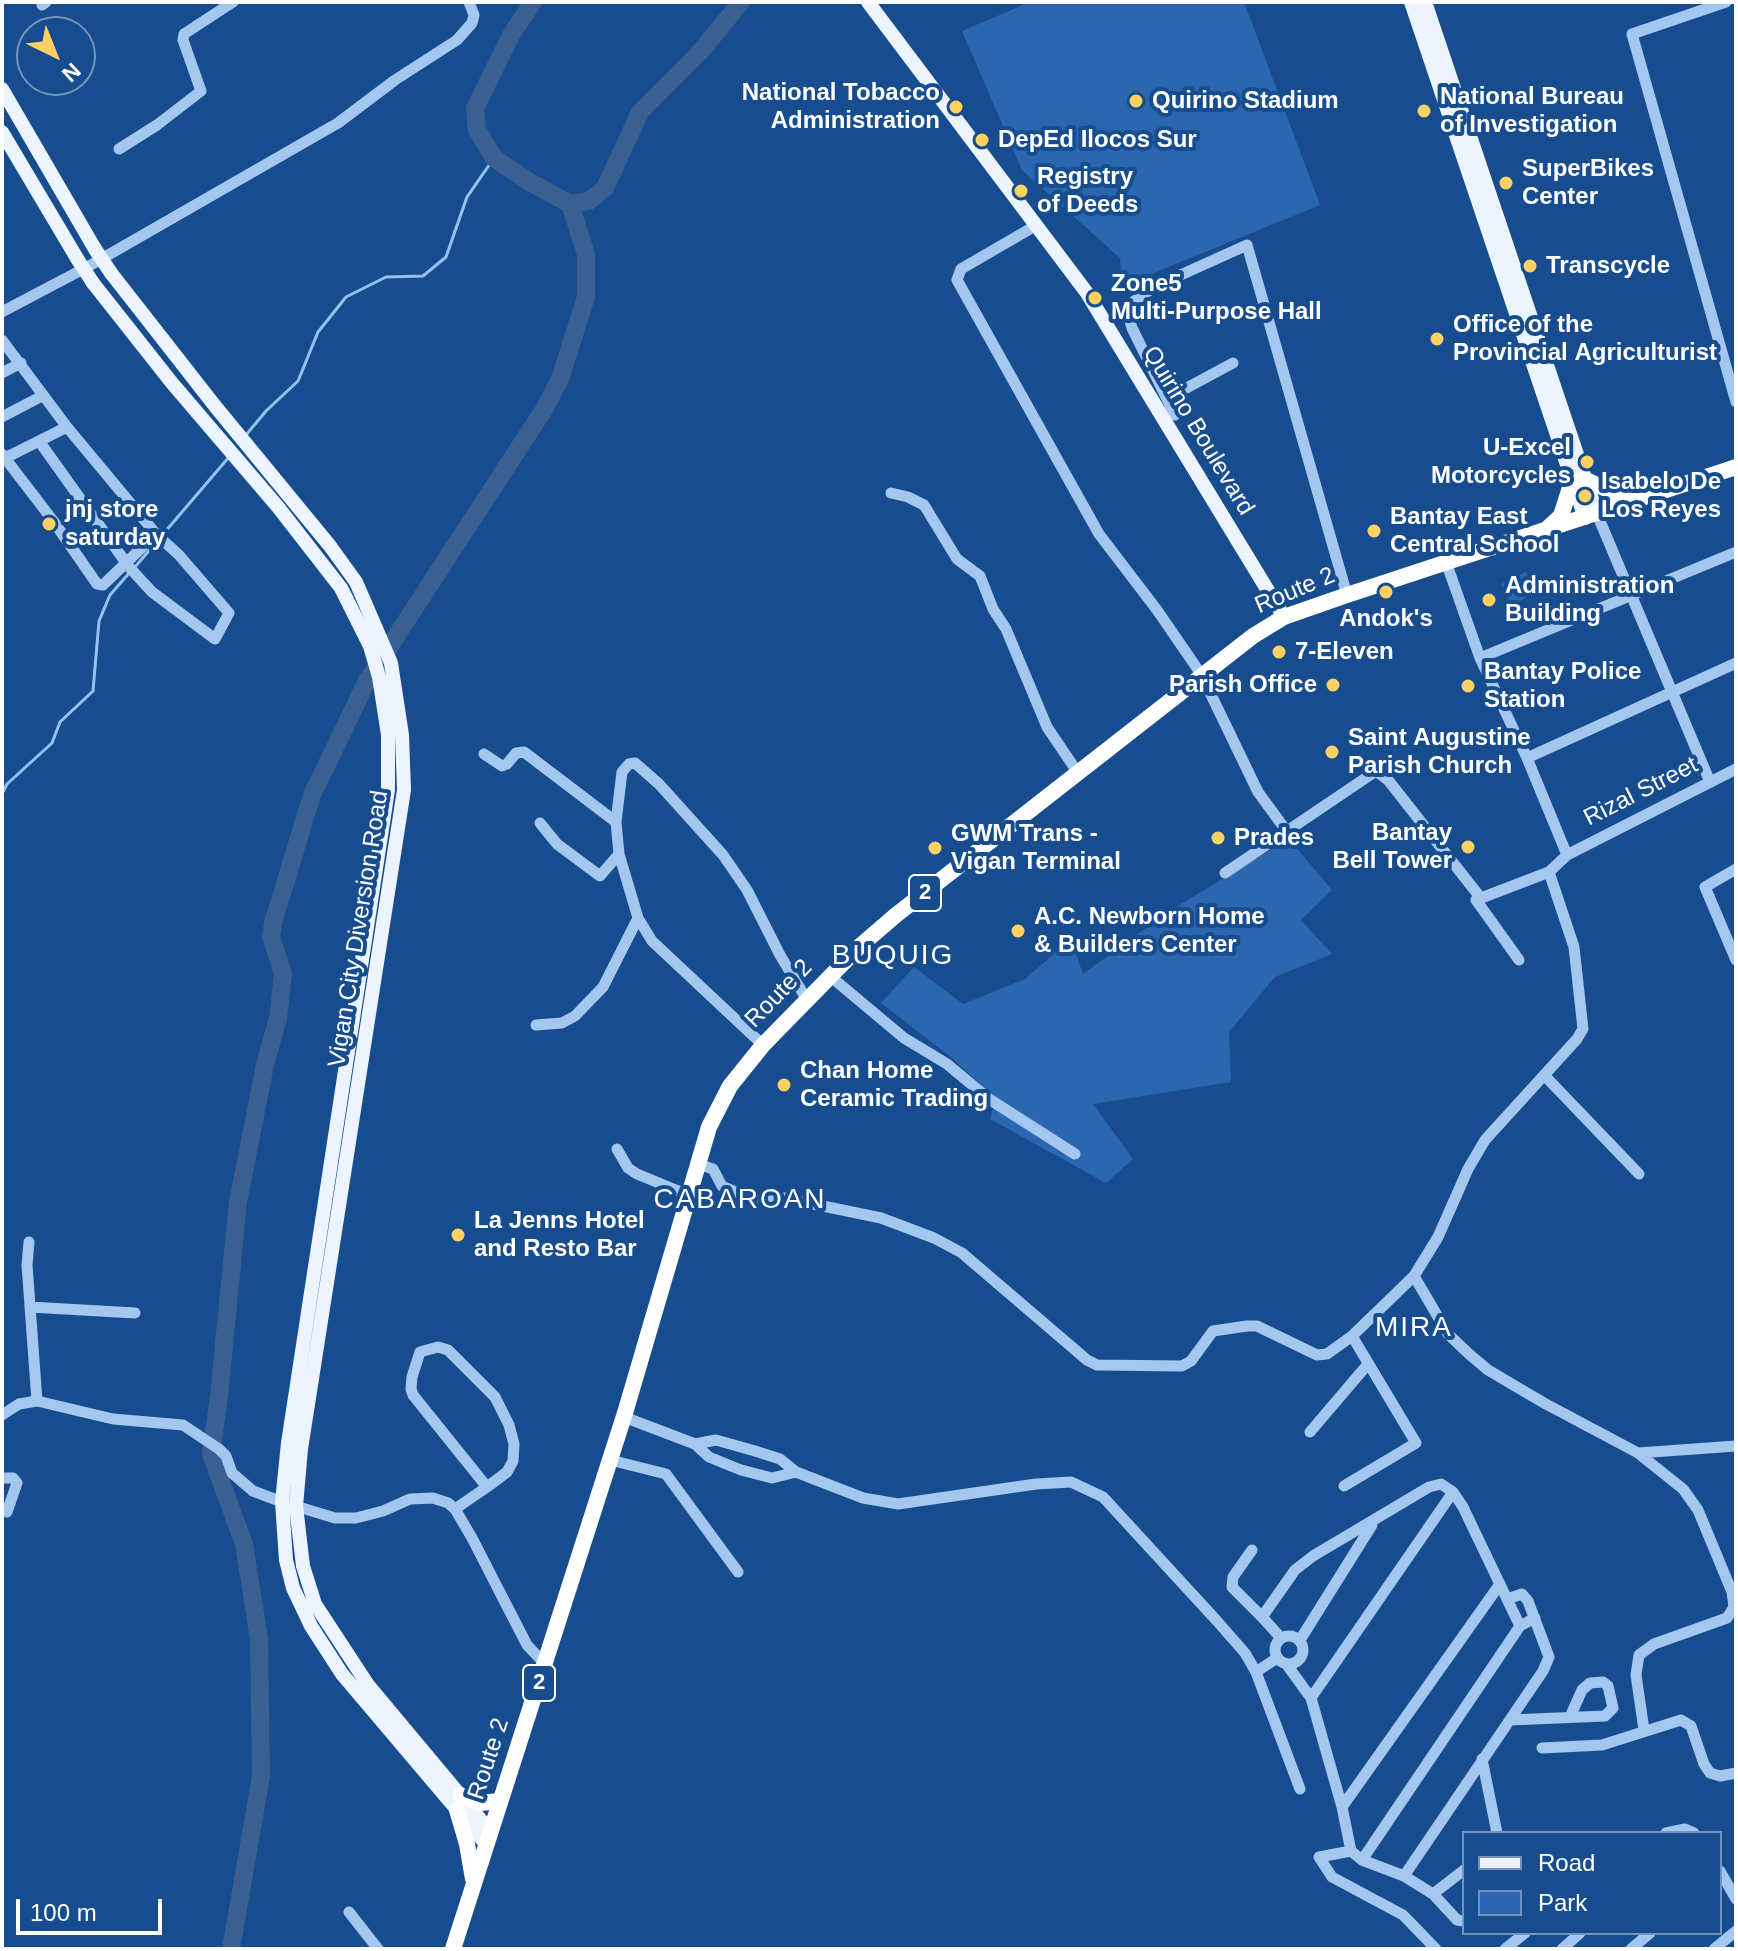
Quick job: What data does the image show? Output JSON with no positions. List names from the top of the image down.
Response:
{
  "streets": {
    "highway": ["Route 2", "2"],
    "main road": ["Quirino Boulevard", "Vigan City Diversion Road"],
    "street": ["Rizal Street"]
  },
  "crossings": [
    ["Quirino Boulevard", "Route 2"],
    ["Route 2", "Vigan City Diversion Road"]
  ],
  "districts": ["BUQUIG", "CABAROAN", "MIRA"],
  "places": [
    "Quirino Stadium",
    "National Tobacco Administration",
    "National Bureau of Investigation",
    "DepEd Ilocos Sur",
    "SuperBikes Center",
    "Registry of Deeds",
    "Transcycle",
    "Zone5 Multi-Purpose Hall",
    "Office of the Provincial Agriculturist",
    "U-Excel Motorcycles",
    "Isabelo De Los Reyes",
    "jnj store saturday",
    "Bantay East Central School",
    "Andok's",
    "Administration Building",
    "7-Eleven",
    "Parish Office",
    "Bantay Police Station",
    "Saint Augustine Parish Church",
    "Prades",
    "Bantay Bell Tower",
    "GWM Trans - Vigan Terminal",
    "A.C. Newborn Home & Builders Center",
    "Chan Home Ceramic Trading",
    "La Jenns Hotel and Resto Bar"
  ],
  "legend": ["Road", "Park"],
  "scale_bar": "100 m",
  "north": "bottom right"
}
